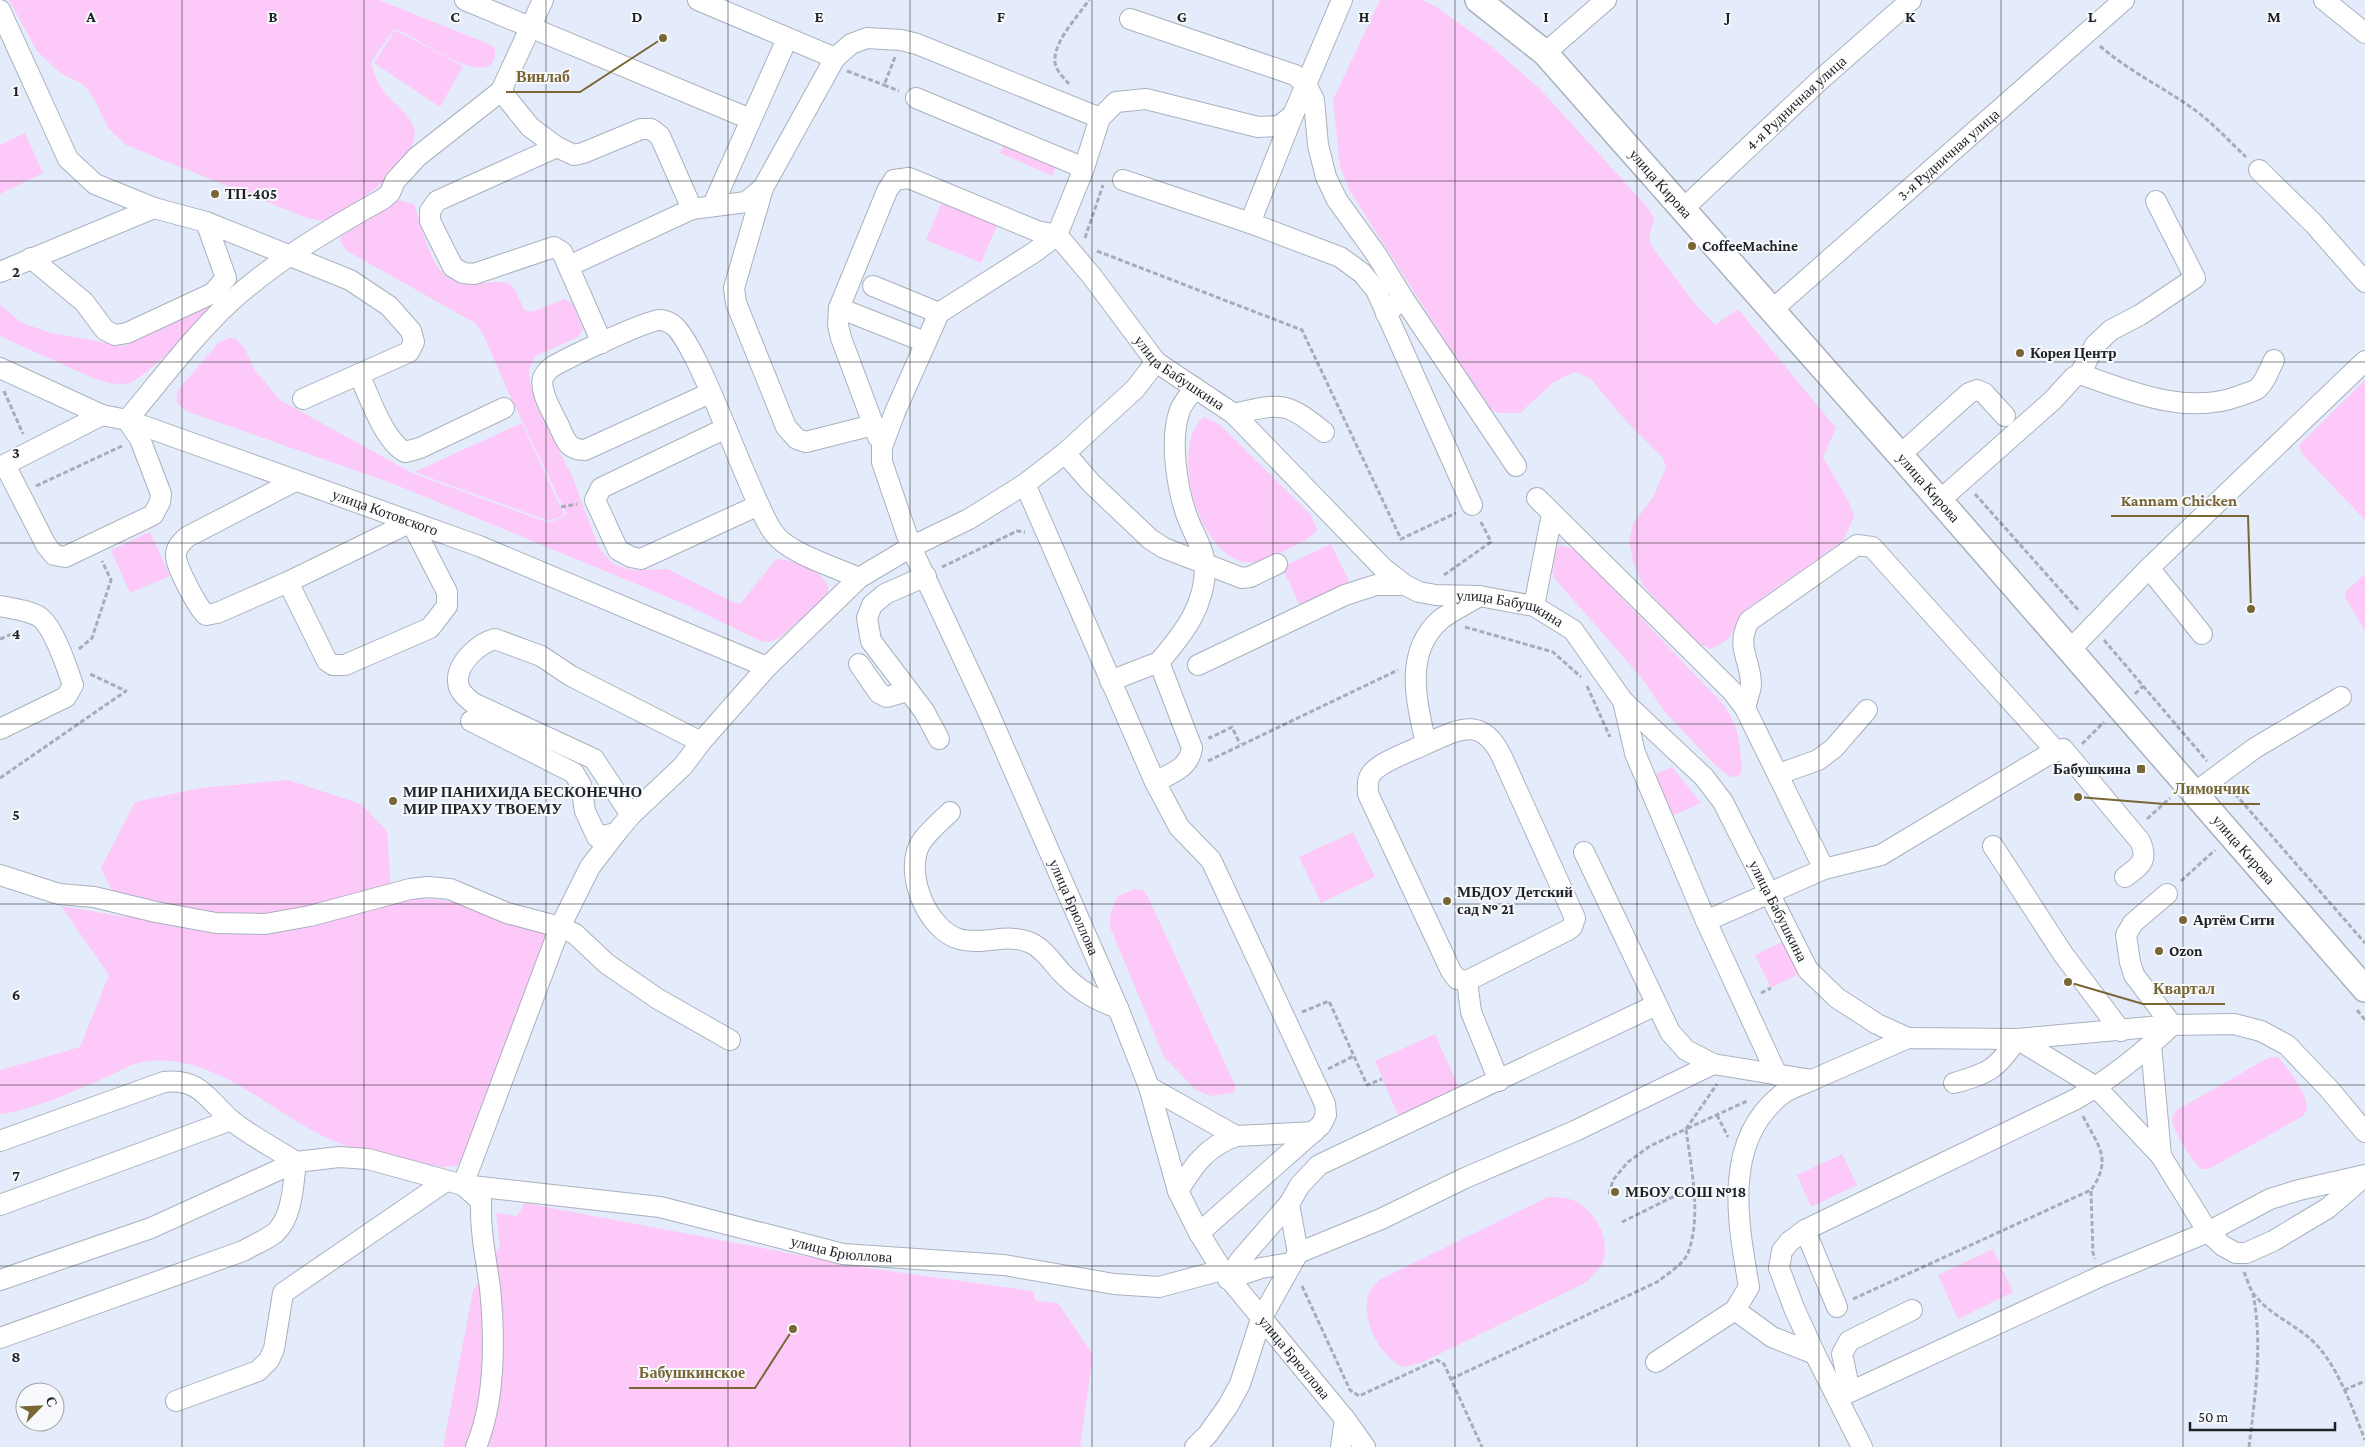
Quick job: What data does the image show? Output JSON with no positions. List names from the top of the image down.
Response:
{
  "streets": {
    "main road": ["улица Кирова"],
    "street": [
      "4-я Рудничная улица",
      "3-я Рудничная улица",
      "улица Бабушкина",
      "улица Котовского",
      "улица Брюллова"
    ]
  },
  "crossings": [
    ["4-я Рудничная улица", "улица Кирова"],
    ["3-я Рудничная улица", "улица Кирова"]
  ],
  "places": {
    "other": [
      "Винлаб",
      "ТП-405",
      "CoffeeMachine",
      "Корея Центр",
      "Kannam Chicken",
      "Лимончик",
      "МИР ПАНИХИДА БЕСКОНЕЧНО МИР ПРАХУ ТВОЕМУ",
      "МБДОУ Детский сад № 21",
      "Артём Сити",
      "Ozon",
      "Квартал",
      "МБОУ СОШ №18",
      "Бабушкинское"
    ],
    "transit": ["Бабушкина"]
  },
  "scale_bar": "50 m",
  "north": "top right",
  "grid": {
    "columns": [
      "A",
      "B",
      "C",
      "D",
      "E",
      "F",
      "G",
      "H",
      "I",
      "J",
      "K",
      "L",
      "M"
    ],
    "rows": [
      "1",
      "2",
      "3",
      "4",
      "5",
      "6",
      "7",
      "8"
    ]
  }
}
